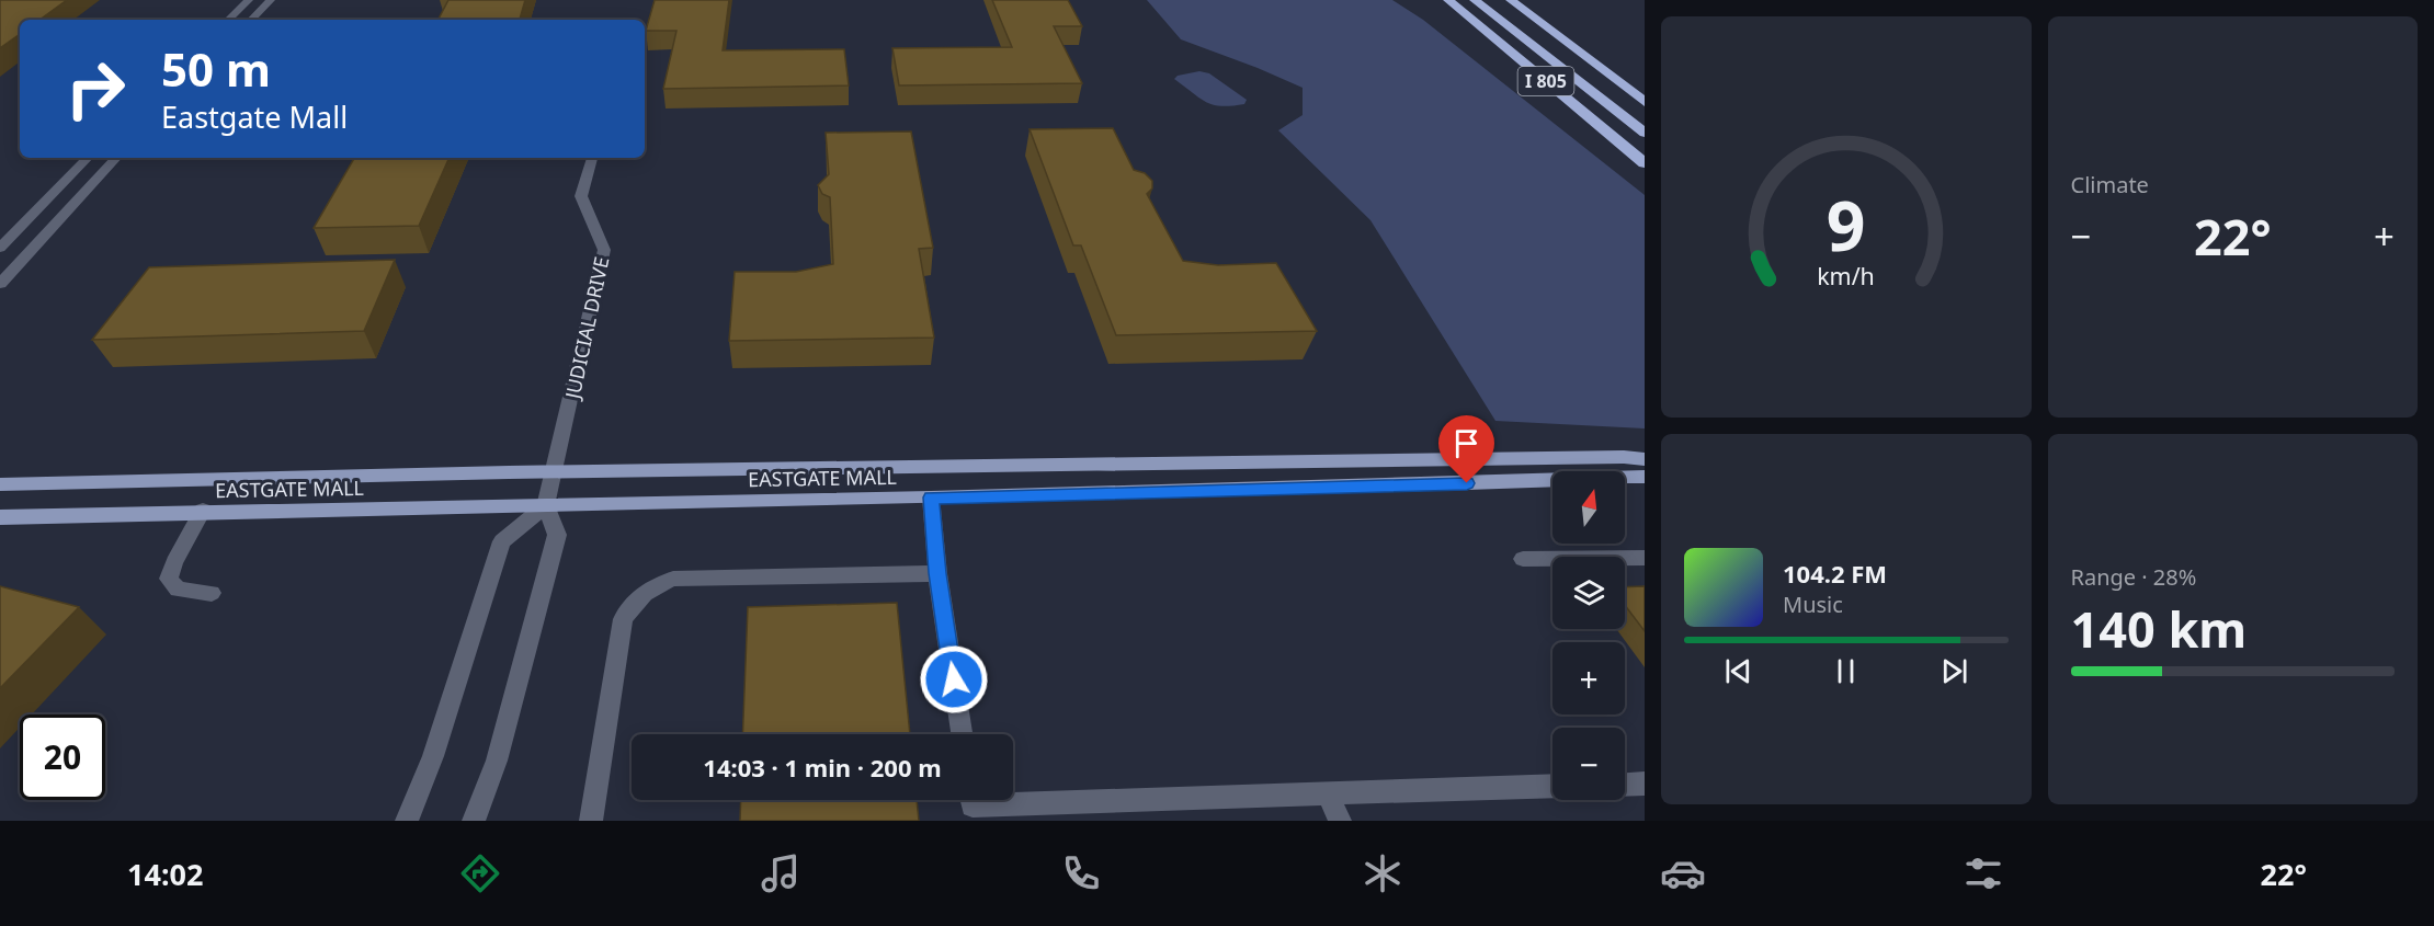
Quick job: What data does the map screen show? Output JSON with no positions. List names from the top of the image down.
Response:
{
  "streets": {
    "highway": ["I 805"],
    "main road": ["EASTGATE MALL"],
    "street": ["JUDICIAL DRIVE"]
  },
  "crossings": [
    ["JUDICIAL DRIVE", "EASTGATE MALL"]
  ],
  "north": "top",
  "page": {
    "tile": [
      "Climate",
      ["Range · 28%", "140 km"]
    ],
    "turn": ["50 m", "Eastgate Mall"],
    "heat": ["−", "22°", "+"],
    "map_buttons": ["+", "−"],
    "song": ["104.2 FM", "Music"],
    "limit": "20",
    "trip": "14:03 · 1 min · 200 m",
    "tabs": ["14:02", "22°"],
    "gauge": ["9", "km/h"]
  }
}
